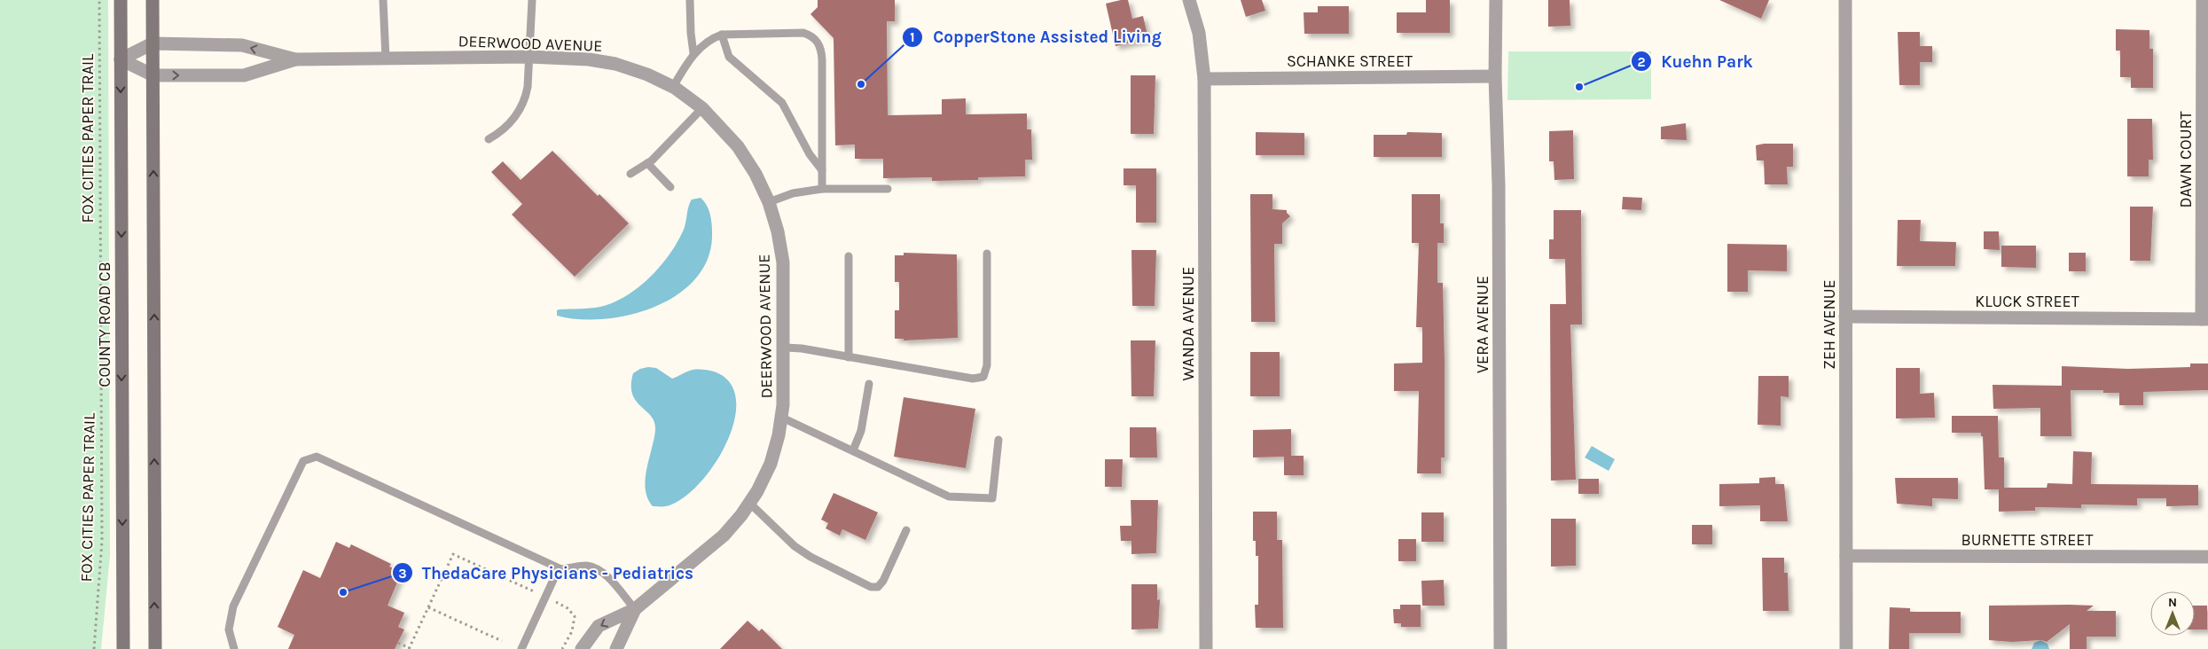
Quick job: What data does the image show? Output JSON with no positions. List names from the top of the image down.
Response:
{
  "streets": {
    "main road": ["COUNTY ROAD CB"],
    "street": [
      "DEERWOOD AVENUE",
      "SCHANKE STREET",
      "DAWN COURT",
      "KLUCK STREET",
      "WANDA AVENUE",
      "VERA AVENUE",
      "ZEH AVENUE",
      "BURNETTE STREET"
    ],
    "path": ["FOX CITIES PAPER TRAIL"]
  },
  "crossings": [
    ["DEERWOOD AVENUE", "COUNTY ROAD CB"],
    ["SCHANKE STREET", "WANDA AVENUE"],
    ["SCHANKE STREET", "VERA AVENUE"],
    ["DAWN COURT", "KLUCK STREET"],
    ["KLUCK STREET", "ZEH AVENUE"],
    ["ZEH AVENUE", "BURNETTE STREET"]
  ],
  "places": ["CopperStone Assisted Living", "Kuehn Park", "ThedaCare Physicians - Pediatrics"],
  "north": "top"
}
